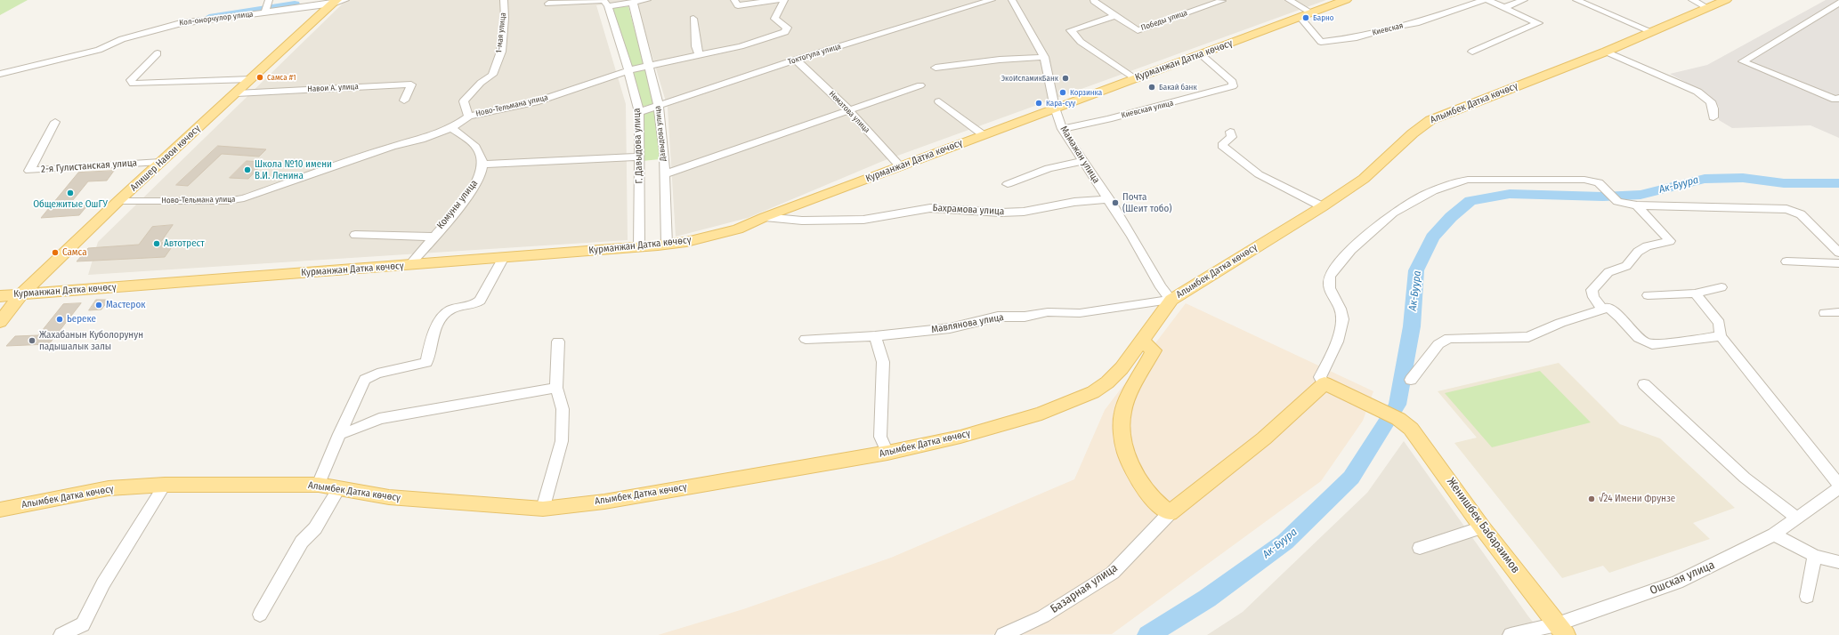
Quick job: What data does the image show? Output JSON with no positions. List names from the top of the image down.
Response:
{
  "streets": {
    "main road": [
      "Курманжан Датка көчөсү",
      "Алымбек Датка көчөсү",
      "Алишер Навои көчөсү",
      "Женишбек Бабараимов"
    ],
    "street": [
      "Кол-онорчулор улица",
      "Победы улица",
      "Киевская",
      "1-мая улица",
      "Токтогула улица",
      "Навои А. улица",
      "Ново-Тельмана улица",
      "Киевская улица",
      "Нематова улица",
      "Давыдова улица",
      "Г. Давыдова улица",
      "Мамажан улица",
      "2-я Гулистанская улица",
      "Комуны улица",
      "Бахрамова улица",
      "Мавлянова улица",
      "Ошская улица",
      "Базарная улица"
    ]
  },
  "crossings": [
    ["Кол-онорчулор улица", "Алишер Навои көчөсү"],
    ["Киевская", "Курманжан Датка көчөсү"],
    ["1-мая улица", "Ново-Тельмана улица"],
    ["Токтогула улица", "Нематова улица"],
    ["Токтогула улица", "Давыдова улица"],
    ["Токтогула улица", "Г. Давыдова улица"],
    ["Курманжан Датка көчөсү", "Киевская улица"],
    ["Курманжан Датка көчөсү", "Нематова улица"],
    ["Курманжан Датка көчөсү", "Давыдова улица"],
    ["Курманжан Датка көчөсү", "Г. Давыдова улица"],
    ["Курманжан Датка көчөсү", "Мамажан улица"],
    ["Курманжан Датка көчөсү", "Алишер Навои көчөсү"],
    ["Курманжан Датка көчөсү", "Комуны улица"],
    ["Курманжан Датка көчөсү", "Бахрамова улица"],
    ["Навои А. улица", "Алишер Навои көчөсү"],
    ["Алымбек Датка көчөсү", "Мамажан улица"],
    ["Алымбек Датка көчөсү", "Мавлянова улица"],
    ["Ново-Тельмана улица", "Давыдова улица"],
    ["Ново-Тельмана улица", "Г. Давыдова улица"],
    ["Ново-Тельмана улица", "Алишер Навои көчөсү"],
    ["Киевская улица", "Мамажан улица"],
    ["Мамажан улица", "Бахрамова улица"],
    ["Мамажан улица", "Мавлянова улица"],
    ["Алишер Навои көчөсү", "2-я Гулистанская улица"],
    ["Женишбек Бабараимов", "Ошская улица"]
  ],
  "water": ["Ак-Буура"],
  "places": [
    "Барно",
    "Самса #1",
    "ЭкоИсламикБанк",
    "Бакай банк",
    "Корзинка",
    "Кара-суу",
    "Школа №10 имени В.И. Ленина",
    "Общежитые ОшГУ",
    "Почта (Шеит тобо)",
    "Автотрест",
    "Самса",
    "Мастерок",
    "Ьереке",
    "Жахабанын Куболорунун падышалык залы",
    "√24 Имени Фрунзе"
  ]
}
